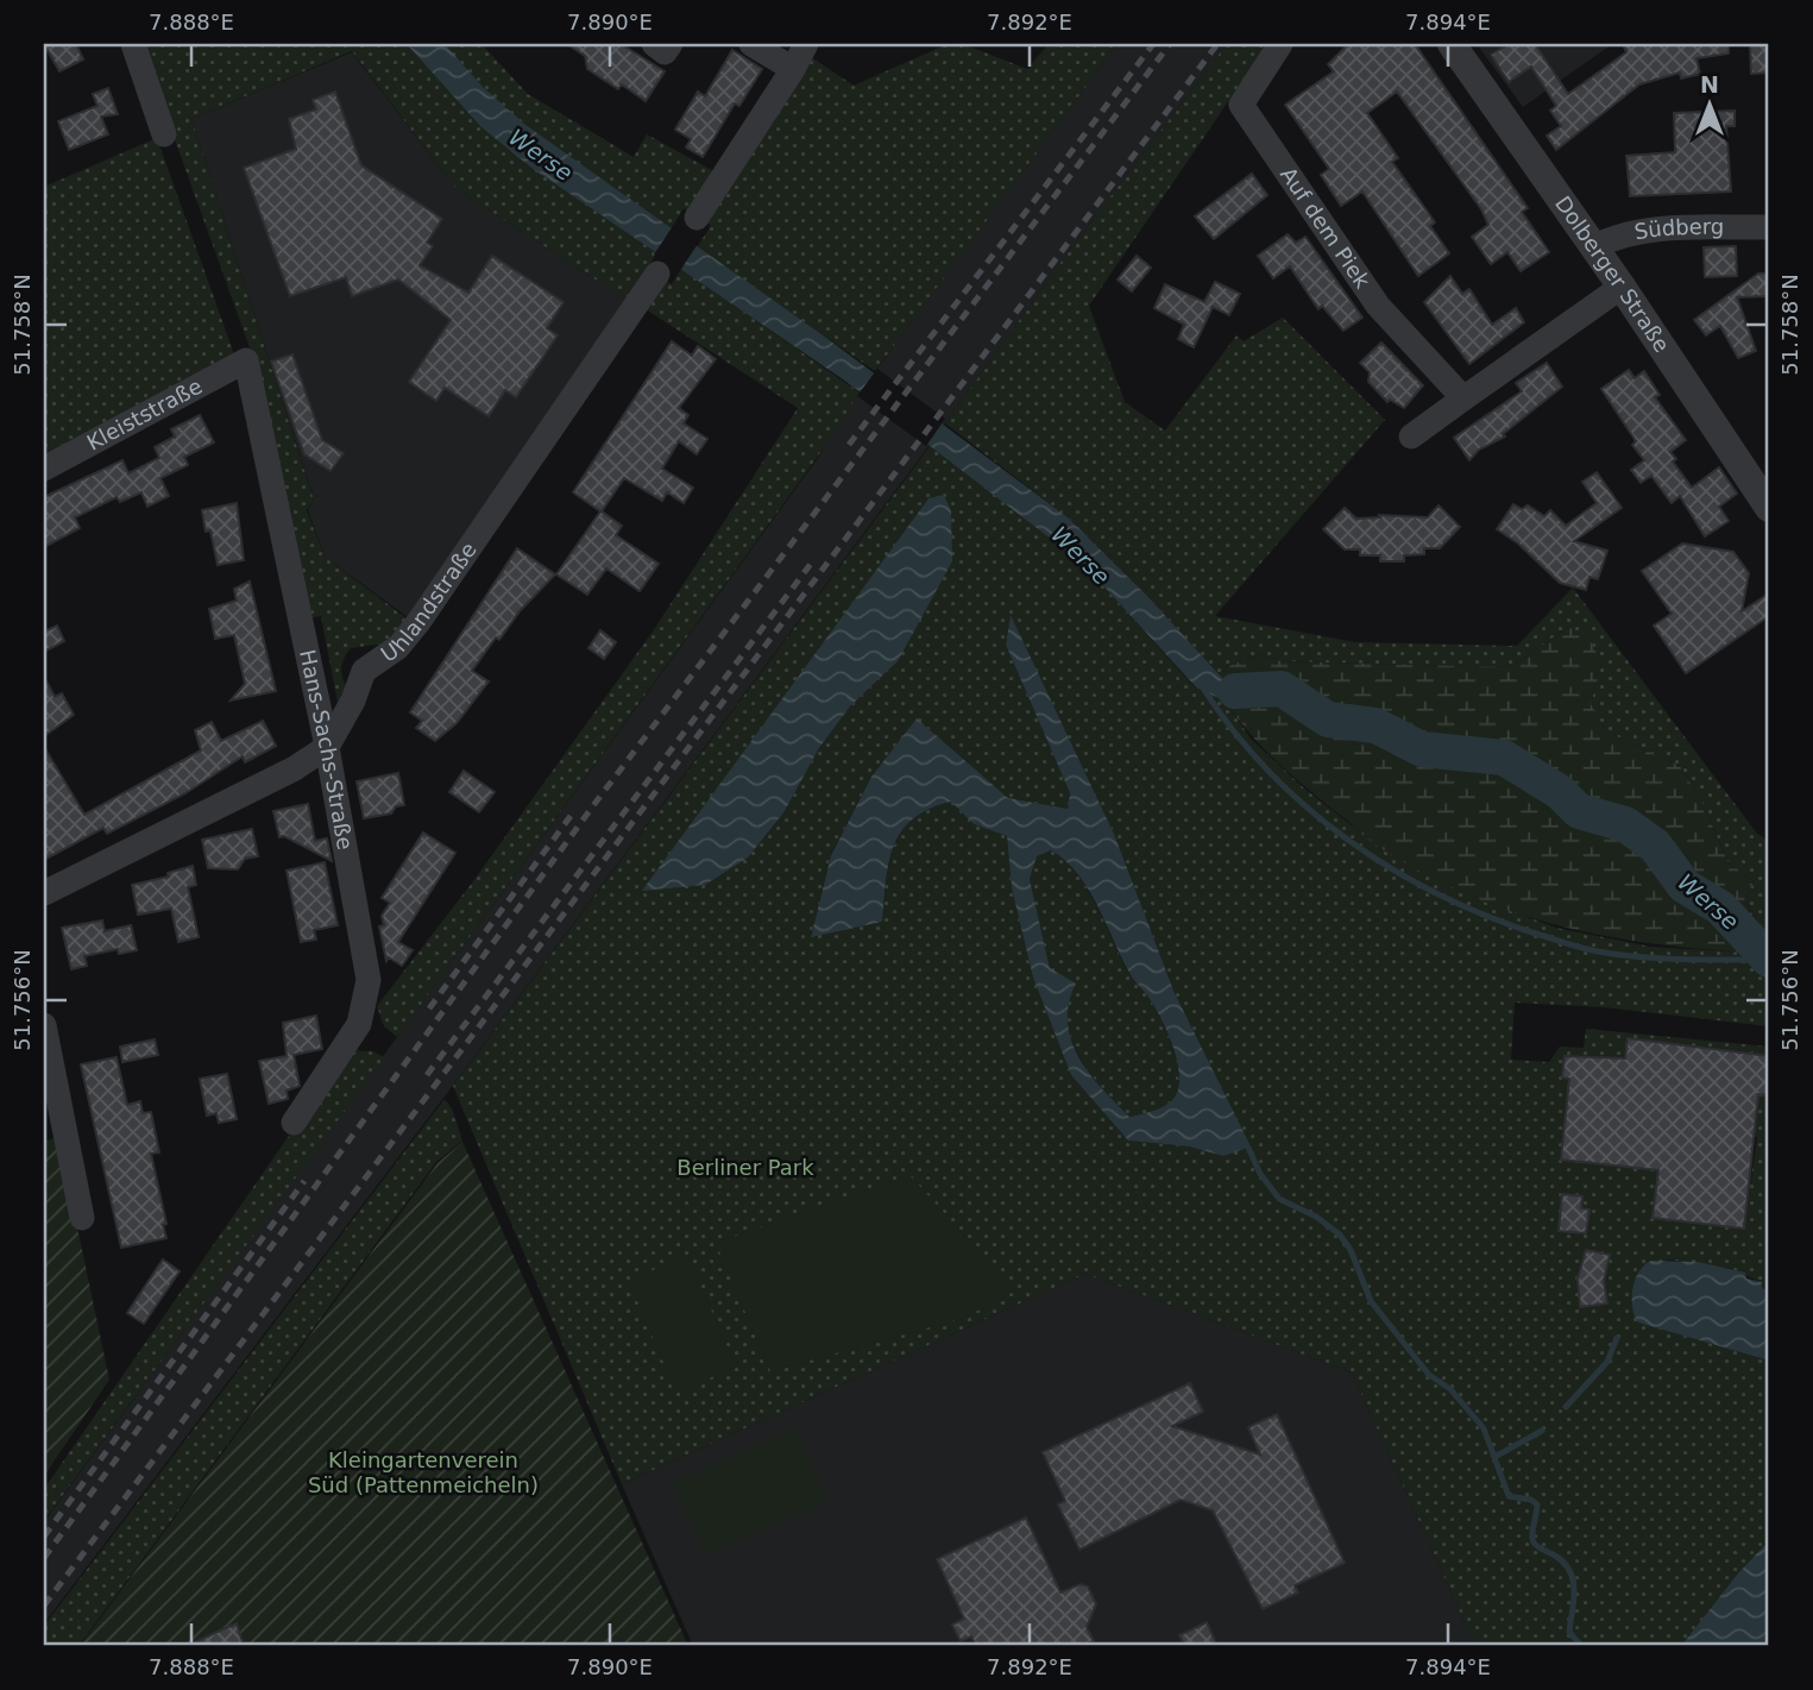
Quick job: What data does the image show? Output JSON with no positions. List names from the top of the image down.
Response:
{
  "streets": {
    "street": [
      "Auf dem Piek",
      "Südberg",
      "Dolberger Straße",
      "Kleiststraße",
      "Uhlandstraße",
      "Hans-Sachs-Straße"
    ]
  },
  "crossings": [
    ["Südberg", "Dolberger Straße"],
    ["Kleiststraße", "Hans-Sachs-Straße"],
    ["Uhlandstraße", "Hans-Sachs-Straße"]
  ],
  "water": ["Werse"],
  "parks": ["Berliner Park", "Kleingartenverein Süd (Pattenmeicheln)"],
  "north": "top",
  "coordinates": [
    "7.888°E",
    "7.890°E",
    "7.892°E",
    "7.894°E",
    "51.758°N",
    "51.756°N"
  ]
}
